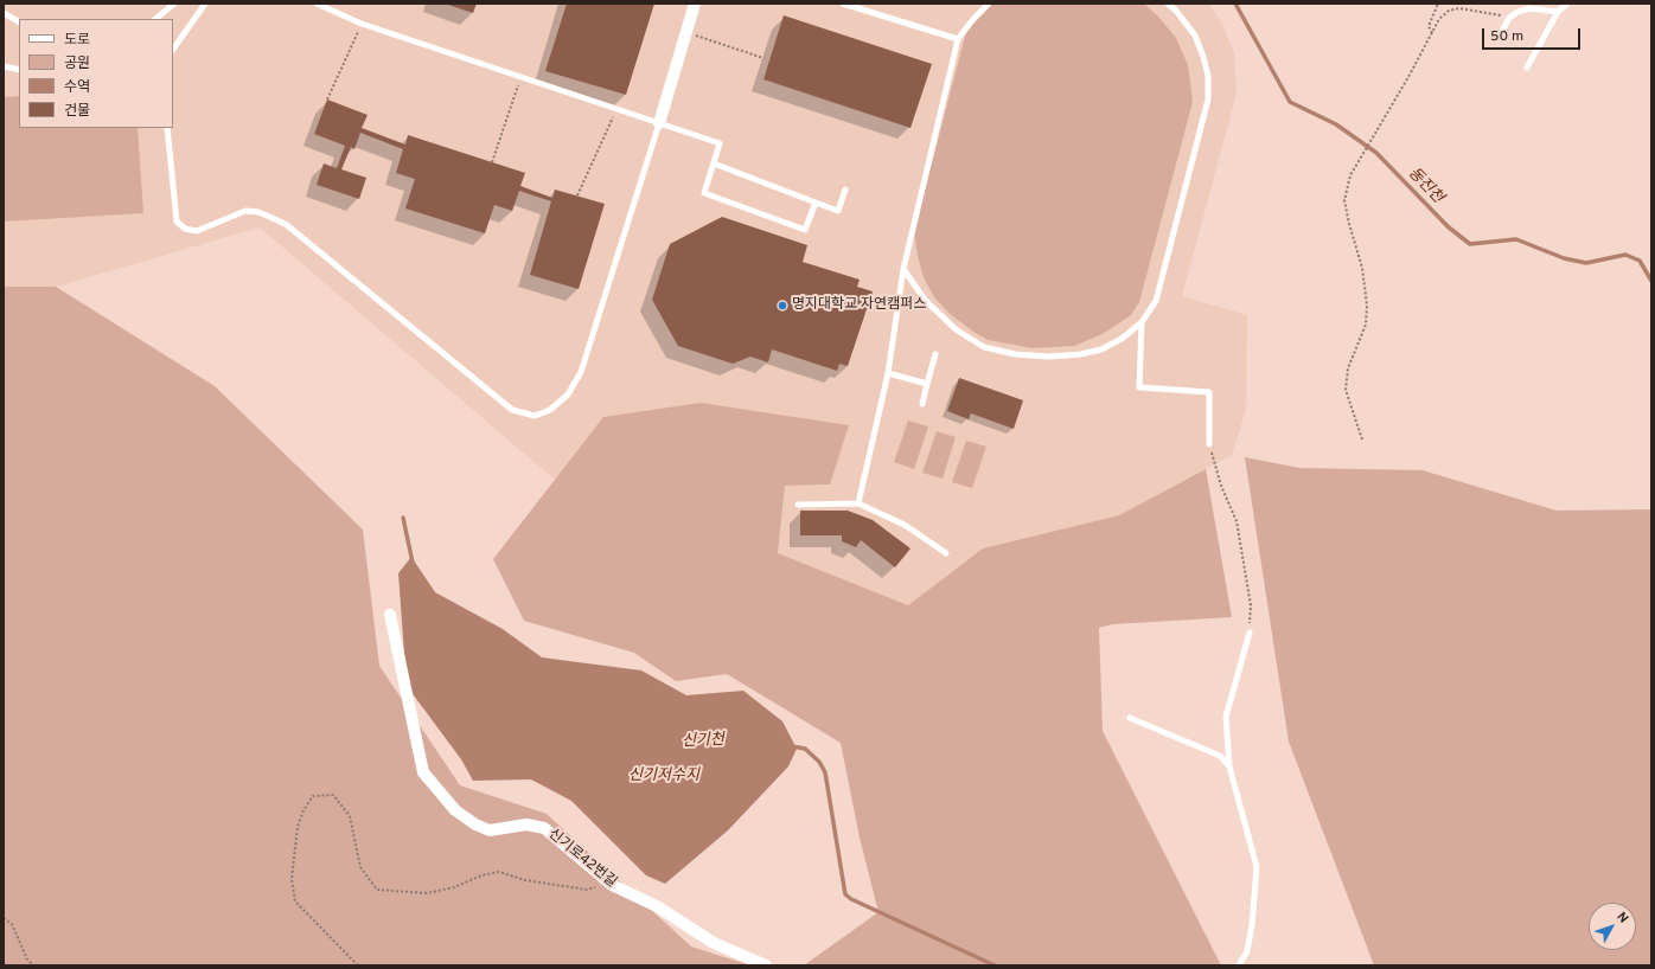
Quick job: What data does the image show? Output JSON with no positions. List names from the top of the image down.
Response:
{
  "streets": {
    "street": ["신기로42번길"]
  },
  "water": ["동진천", "신기천", "신기저수지"],
  "places": ["명지대학교 자연캠퍼스"],
  "legend": [
    "도로",
    "공원",
    "수역",
    "건물"
  ],
  "scale_bar": "50 m",
  "north": "top right"
}
